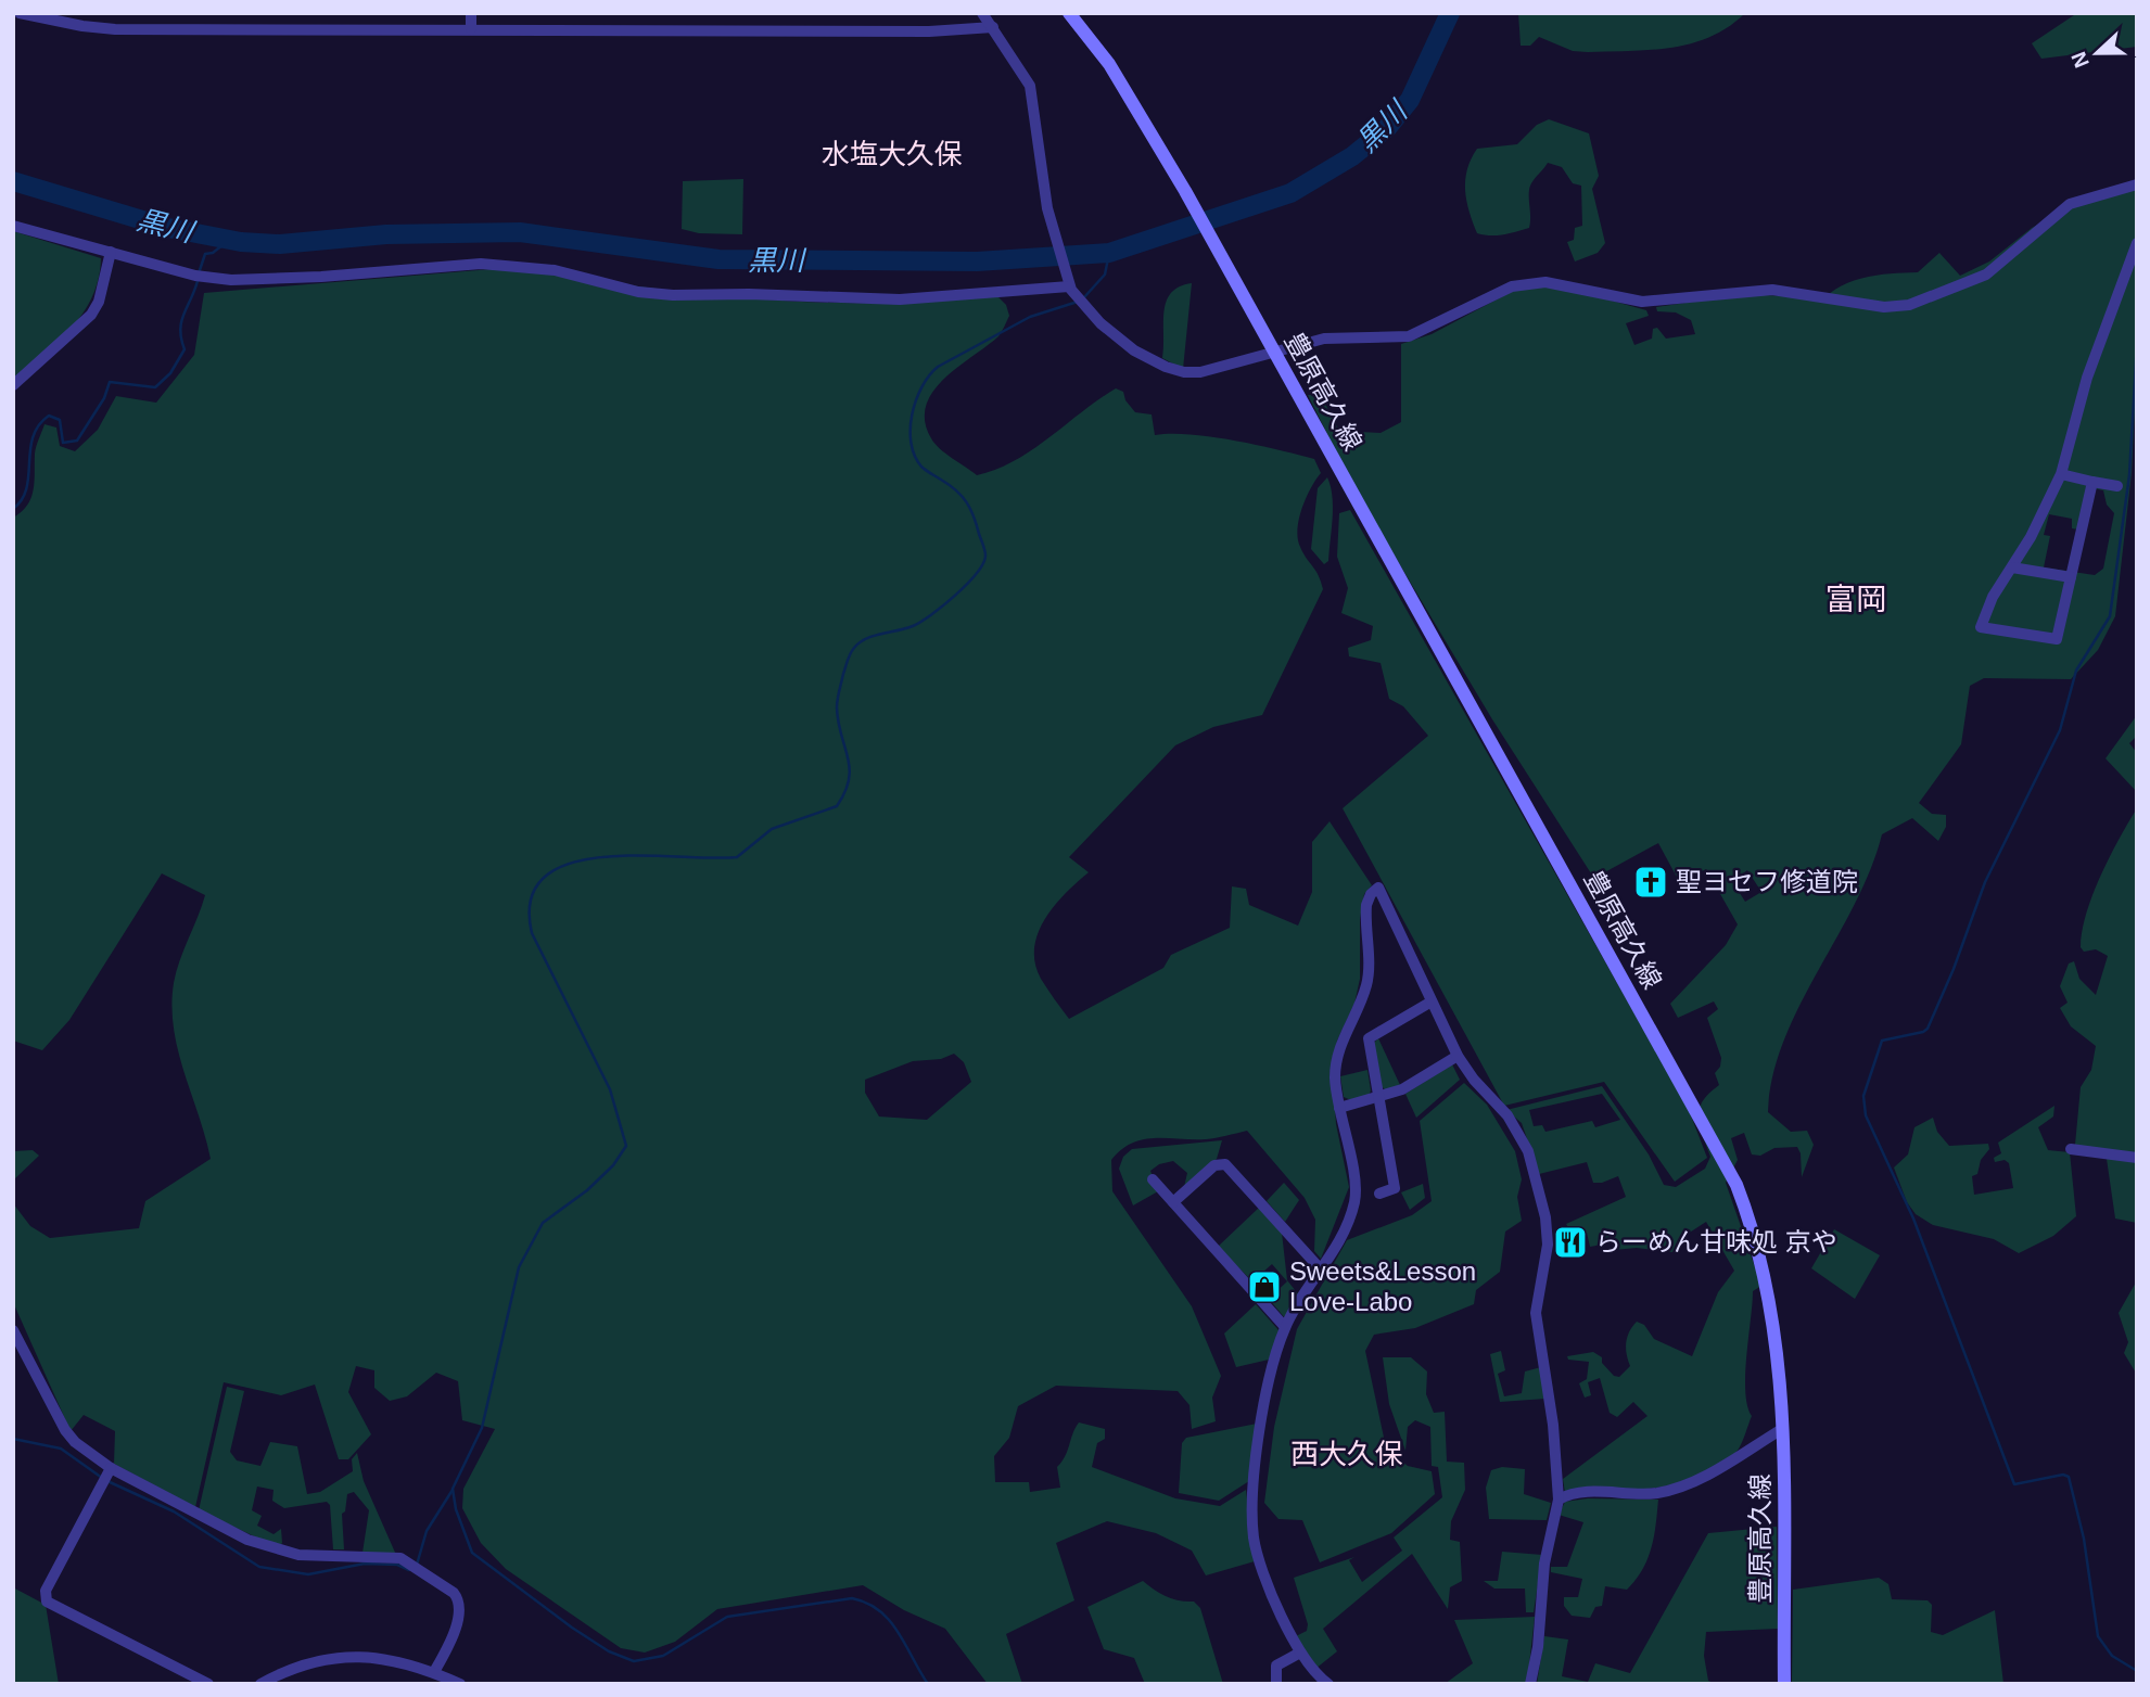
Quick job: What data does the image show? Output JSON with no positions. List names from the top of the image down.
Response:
{
  "streets": {
    "main road": ["豊原高久線"]
  },
  "districts": ["水塩大久保", "富岡", "西大久保"],
  "water": ["黒川"],
  "places": {
    "church": ["聖ヨセフ修道院"],
    "restaurant": ["らーめん甘味処 京や"],
    "shop": ["Sweets&Lesson Love-Labo"]
  },
  "north": "left"
}
